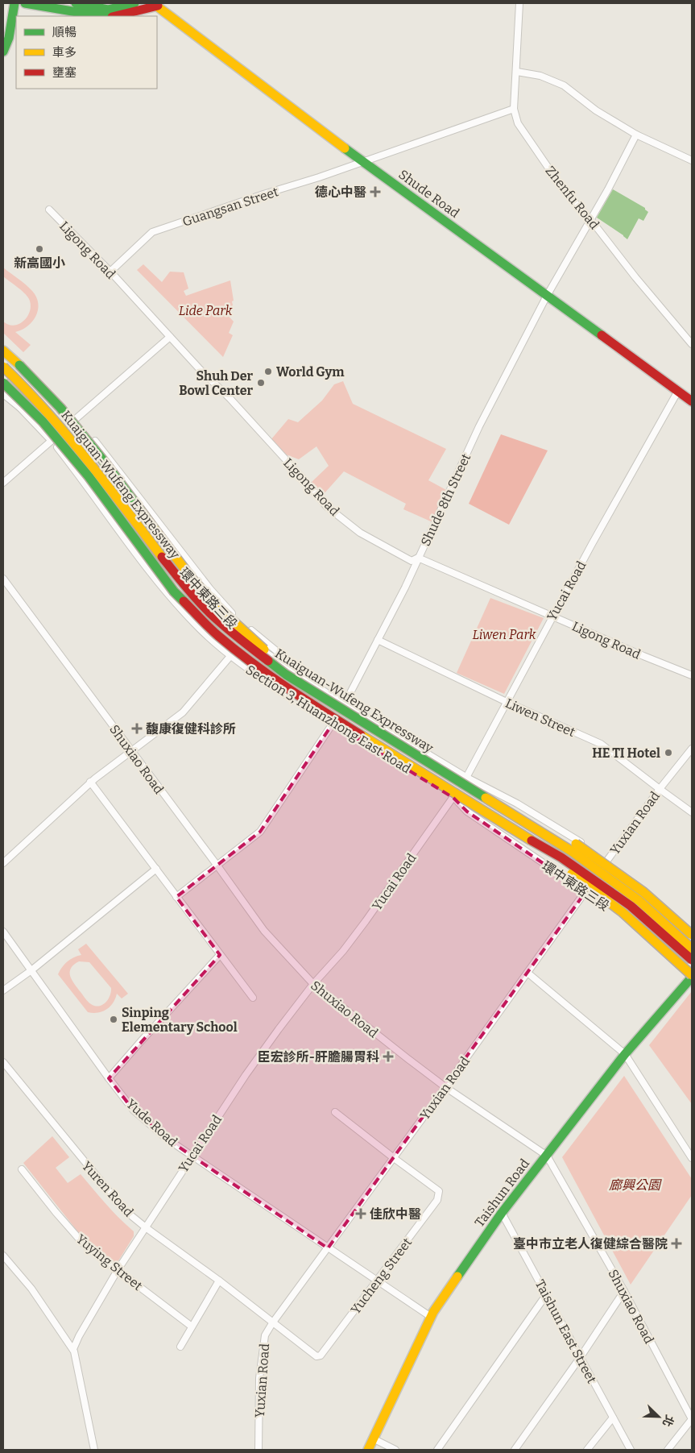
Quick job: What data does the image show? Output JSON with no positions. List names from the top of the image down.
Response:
{
  "streets": {
    "main road": ["Shude Road", "Kuaiguan-Wufeng Expressway", "Taishun Road"],
    "street": [
      "Zhenfu Road",
      "Guangsan Street",
      "Ligong Road",
      "Shude 8th Street",
      "Yucai Road",
      "環中東路三段",
      "Liwen Street",
      "Section 3, Huanzhong East Road",
      "Shuxiao Road",
      "Yuxian Road",
      "Yude Road",
      "Yuren Road",
      "Yuying Street",
      "Yucheng Street",
      "Taishun East Street"
    ]
  },
  "crossings": [
    ["Shude Road", "Guangsan Street"],
    ["Shude Road", "Shude 8th Street"],
    ["Shude Road", "Yucai Road"],
    ["Zhenfu Road", "Guangsan Street"],
    ["Zhenfu Road", "Shude 8th Street"],
    ["Guangsan Street", "Ligong Road"],
    ["Ligong Road", "Shude 8th Street"],
    ["Ligong Road", "Yucai Road"],
    ["Shude 8th Street", "環中東路三段"],
    ["Shude 8th Street", "Liwen Street"],
    ["Yucai Road", "環中東路三段"],
    ["Yucai Road", "Liwen Street"],
    ["Yucai Road", "Section 3, Huanzhong East Road"],
    ["Yucai Road", "Shuxiao Road"],
    ["Yucai Road", "Yude Road"],
    ["Yucai Road", "Yuren Road"],
    ["Yucai Road", "Yuying Street"],
    ["環中東路三段", "Section 3, Huanzhong East Road"],
    ["環中東路三段", "Yuxian Road"],
    ["環中東路三段", "Taishun Road"],
    ["Liwen Street", "Yuxian Road"],
    ["Section 3, Huanzhong East Road", "Yuxian Road"],
    ["Shuxiao Road", "Yuxian Road"],
    ["Shuxiao Road", "Taishun Road"],
    ["Yuxian Road", "Yude Road"],
    ["Yuxian Road", "Yuren Road"],
    ["Yuxian Road", "Yucheng Street"],
    ["Yude Road", "Taishun Road"],
    ["Yude Road", "Yucheng Street"],
    ["Yuren Road", "Yucheng Street"],
    ["Taishun Road", "Taishun East Street"]
  ],
  "parks": ["Lide Park", "Liwen Park", "廊興公園"],
  "places": {
    "health": [
      "德心中醫",
      "馥康復健科診所",
      "臣宏診所-肝膽腸胃科",
      "佳欣中醫",
      "臺中市立老人復健綜合醫院"
    ],
    "other": [
      "新高國小",
      "World Gym",
      "Shuh Der Bowl Center",
      "HE TI Hotel",
      "Sinping Elementary School"
    ]
  },
  "legend": ["順暢", "車多", "壅塞"],
  "north": "bottom right"
}
